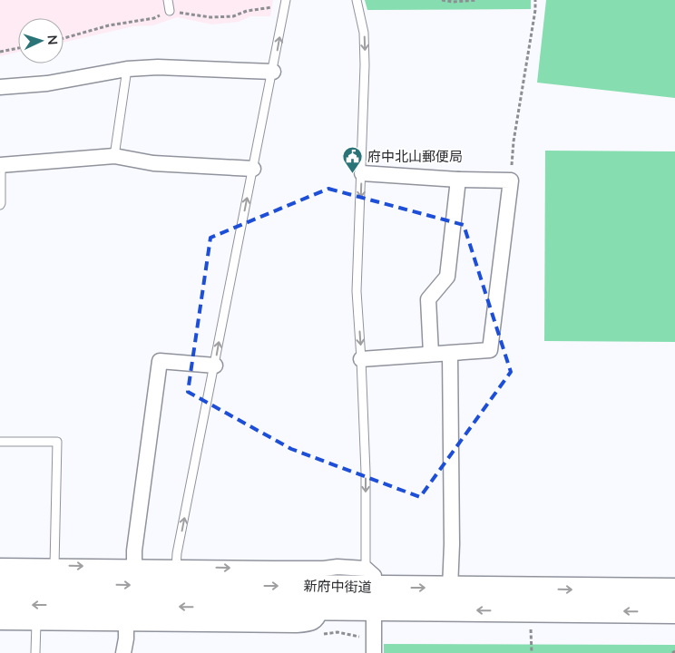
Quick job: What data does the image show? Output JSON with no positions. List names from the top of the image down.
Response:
{
  "streets": {
    "main road": ["新府中街道"]
  },
  "places": {
    "public building": ["府中北山郵便局"]
  },
  "north": "right"
}
